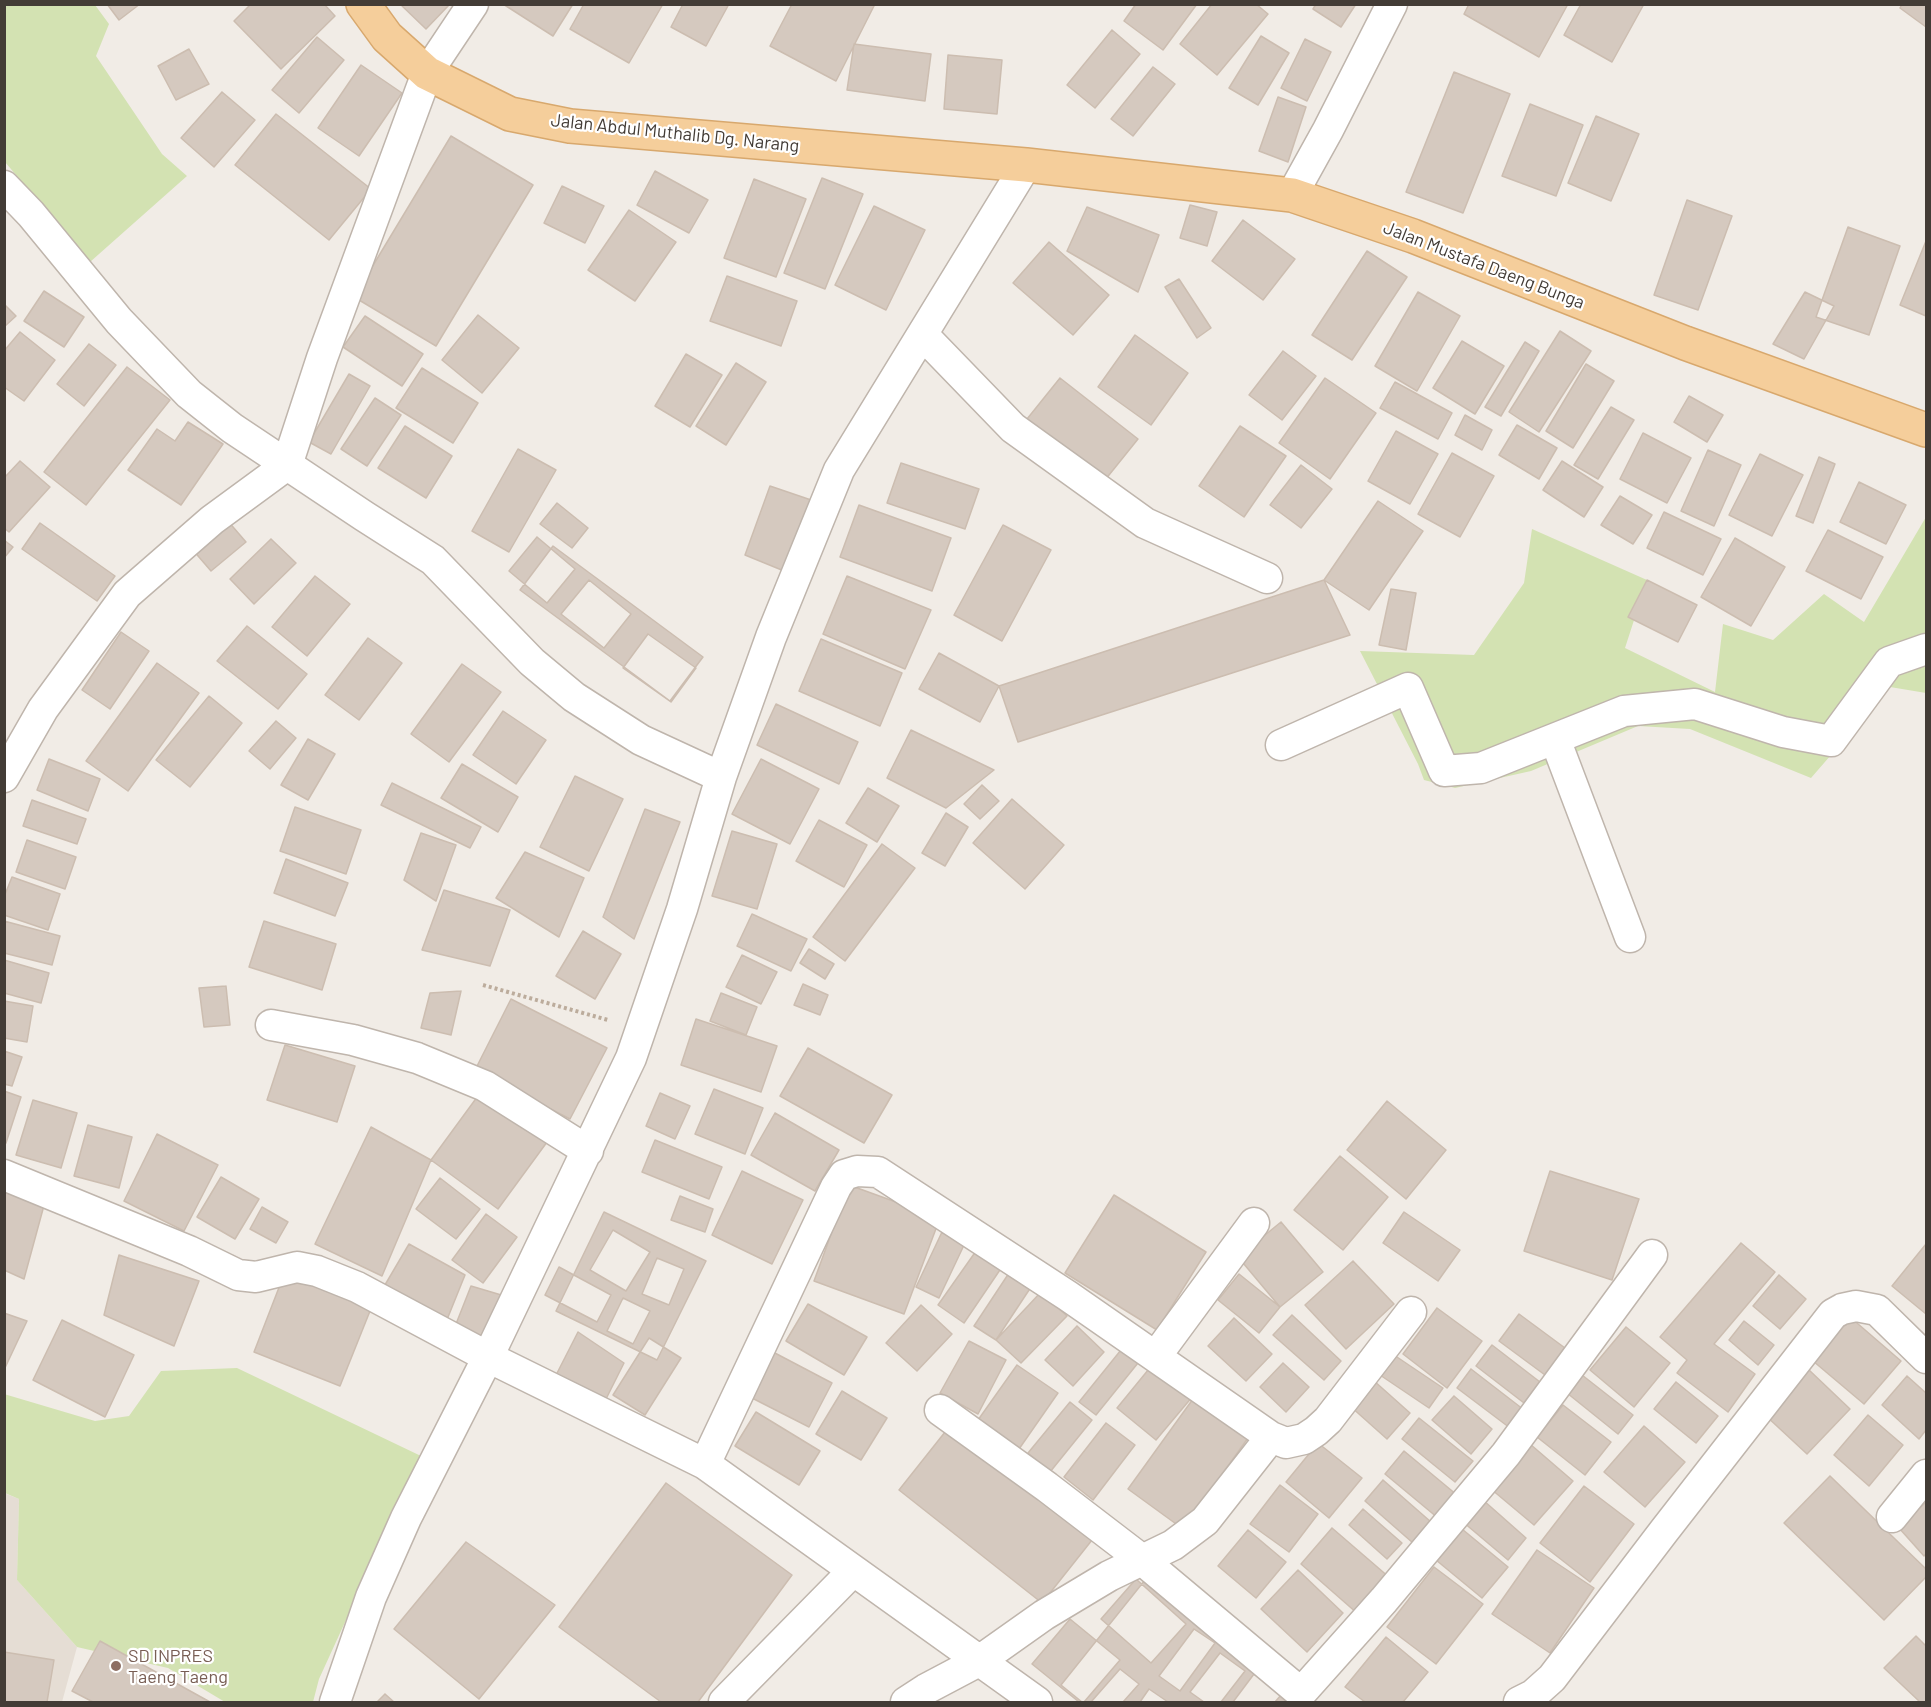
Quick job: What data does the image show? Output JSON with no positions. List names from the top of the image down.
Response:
{
  "streets": {
    "main road": ["Jalan Abdul Muthalib Dg. Narang", "Jalan Mustafa Daeng Bunga"]
  },
  "crossings": [
    ["Jalan Abdul Muthalib Dg. Narang", "Jalan Mustafa Daeng Bunga"]
  ],
  "places": ["SD INPRES Taeng Taeng"]
}
